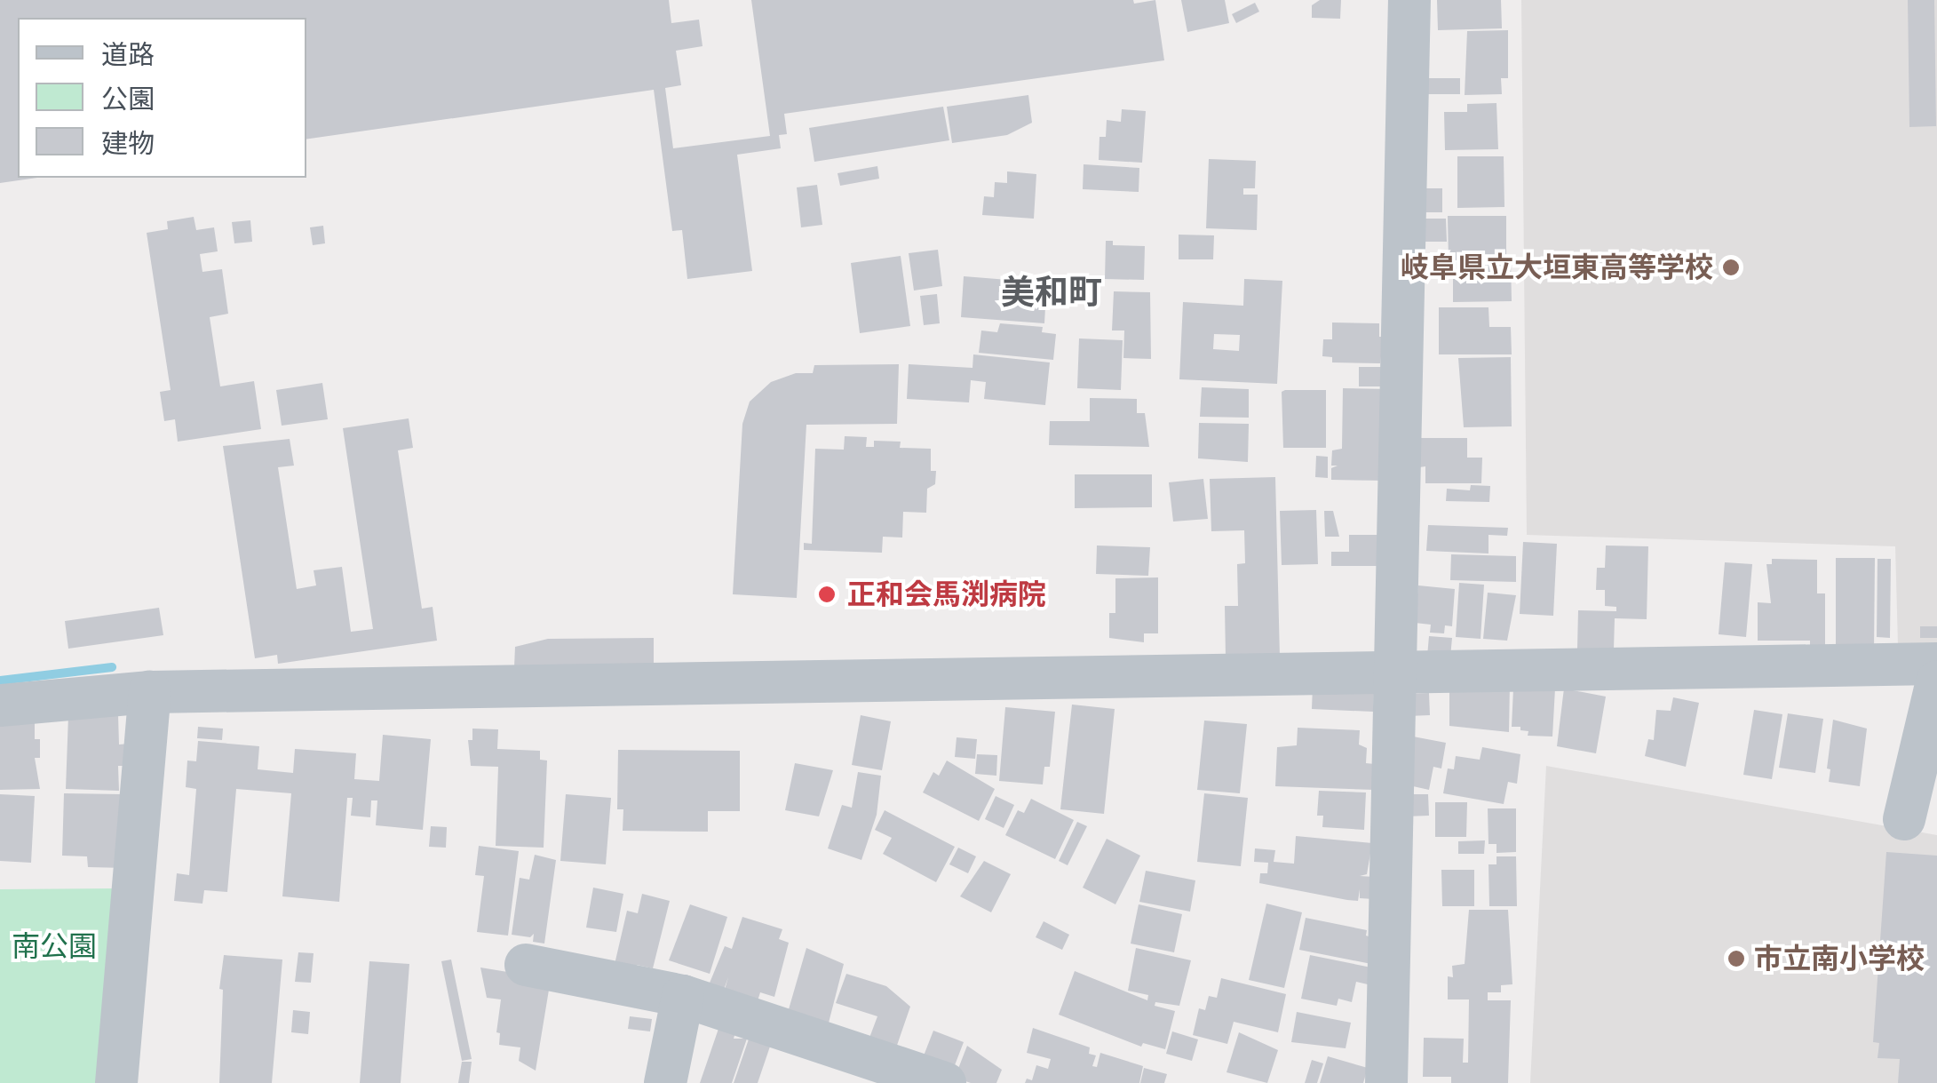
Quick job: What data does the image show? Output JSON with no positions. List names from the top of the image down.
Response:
{
  "districts": ["美和町"],
  "parks": ["南公園"],
  "places": ["岐阜県立大垣東高等学校", "正和会馬渕病院", "市立南小学校"],
  "legend": ["道路", "公園", "建物"]
}
